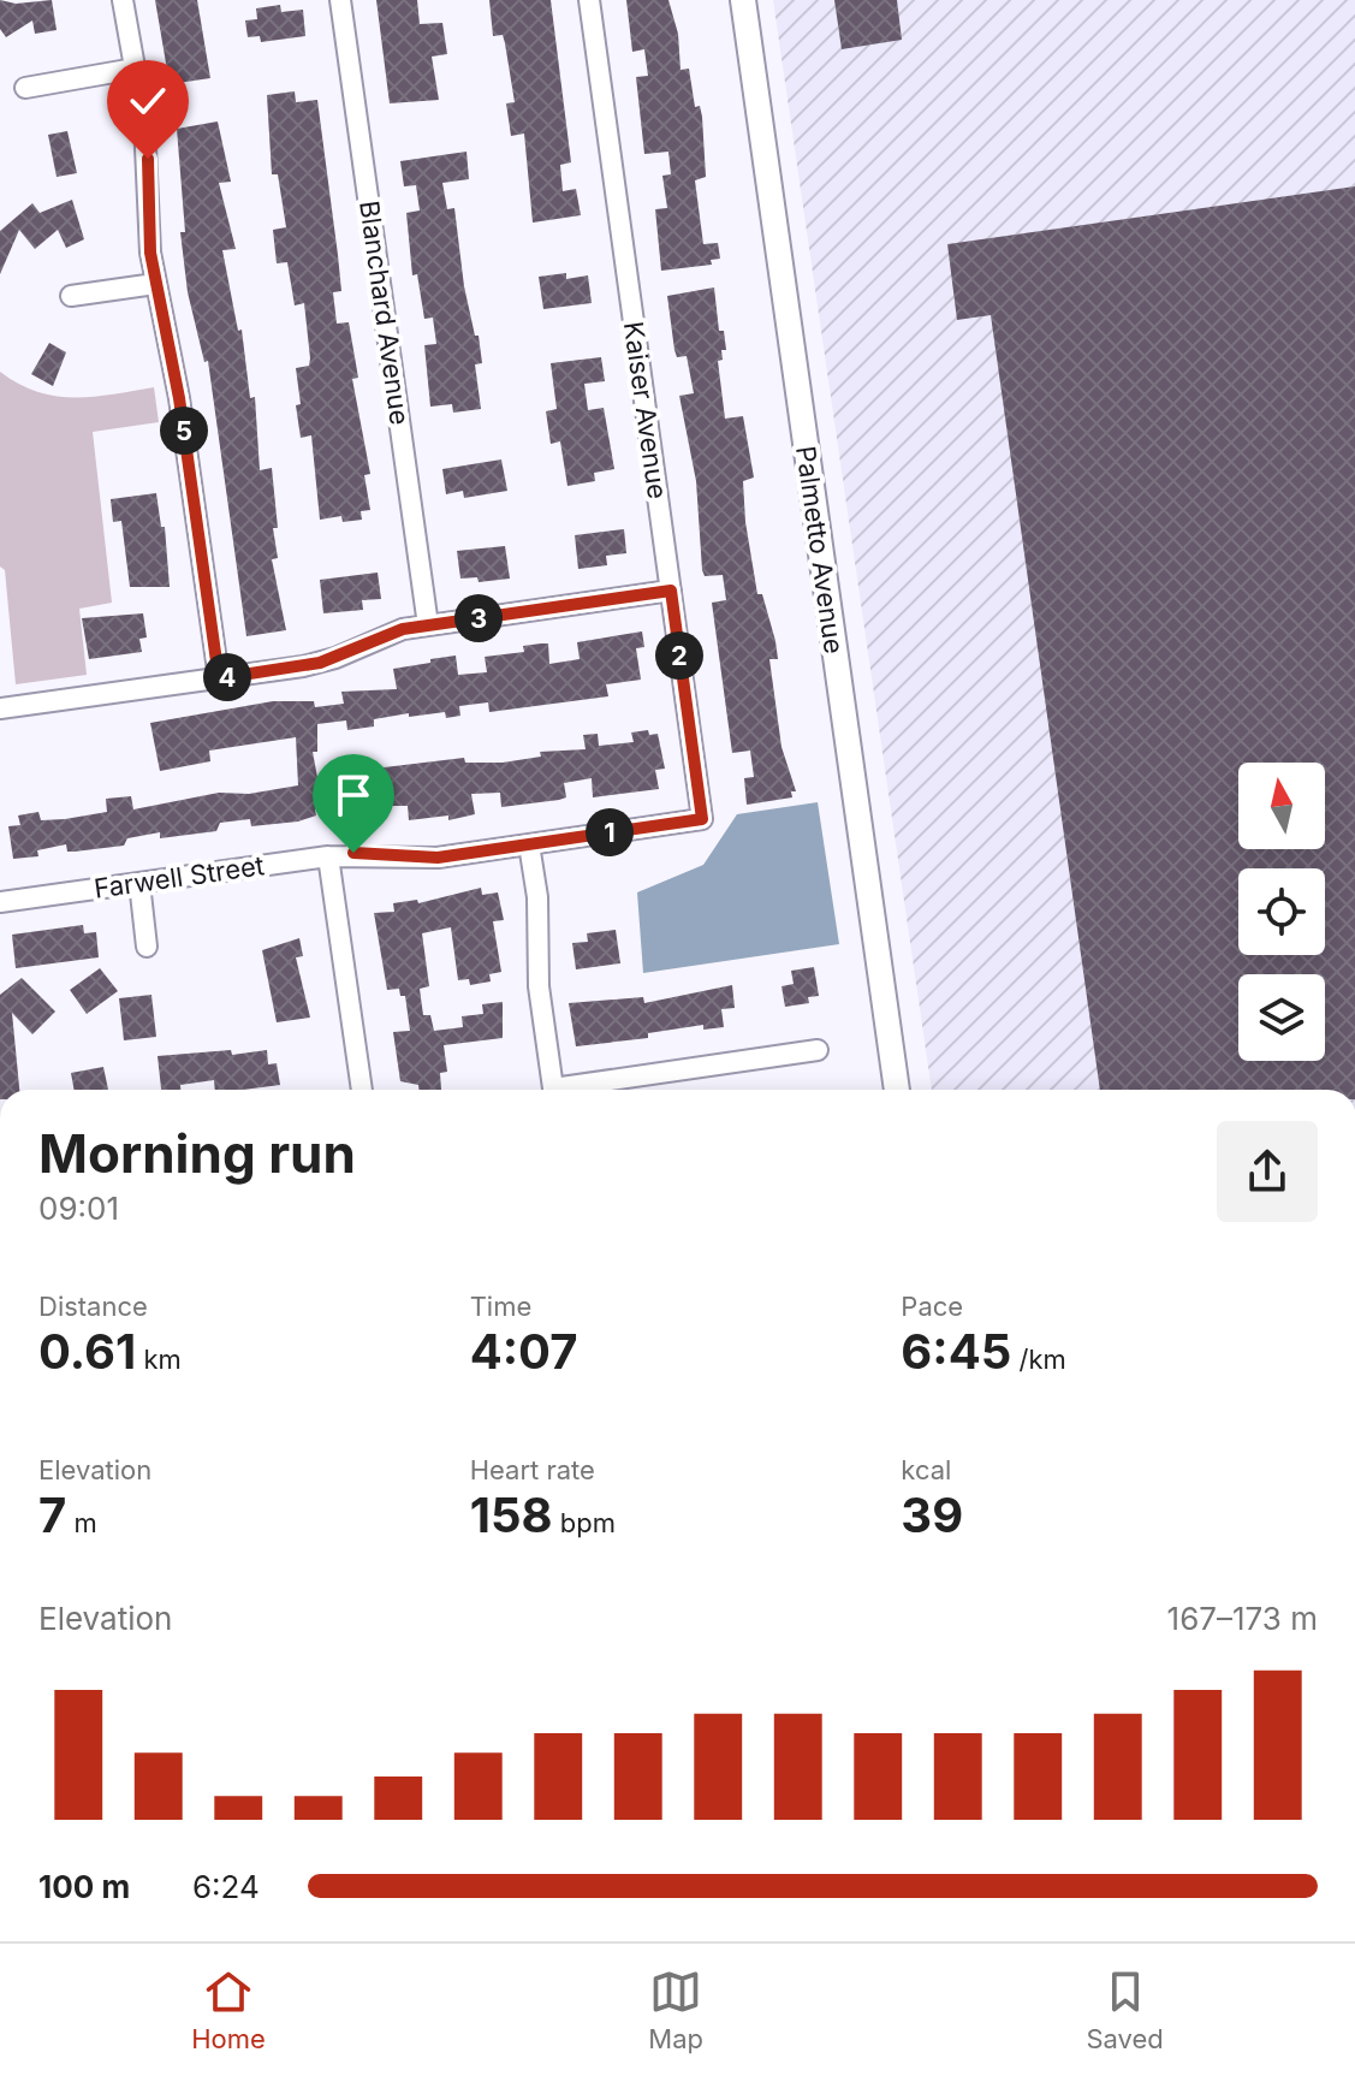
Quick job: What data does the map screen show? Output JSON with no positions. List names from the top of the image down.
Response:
{
  "streets": {
    "street": [
      "Blanchard Avenue",
      "Kaiser Avenue",
      "Palmetto Avenue",
      "Farwell Street"
    ]
  },
  "crossings": [
    ["Kaiser Avenue", "Farwell Street"]
  ],
  "north": "top",
  "page": {
    "pins": [
      "5",
      "3",
      "2",
      "4",
      "1"
    ],
    "heading": ["Morning run", "09:01"],
    "stats": [
      ["Distance", "0.61 km"],
      ["Time", "4:07"],
      ["Pace", "6:45 /km"],
      ["Elevation", "7 m"],
      ["Heart rate", "158 bpm"],
      ["kcal", "39"]
    ],
    "chart": ["Elevation", "167–173 m"],
    "list": [
      {
        "name": "100 m",
        "note": "6:24"
      }
    ],
    "tabs": ["Home", "Map", "Saved"]
  }
}
